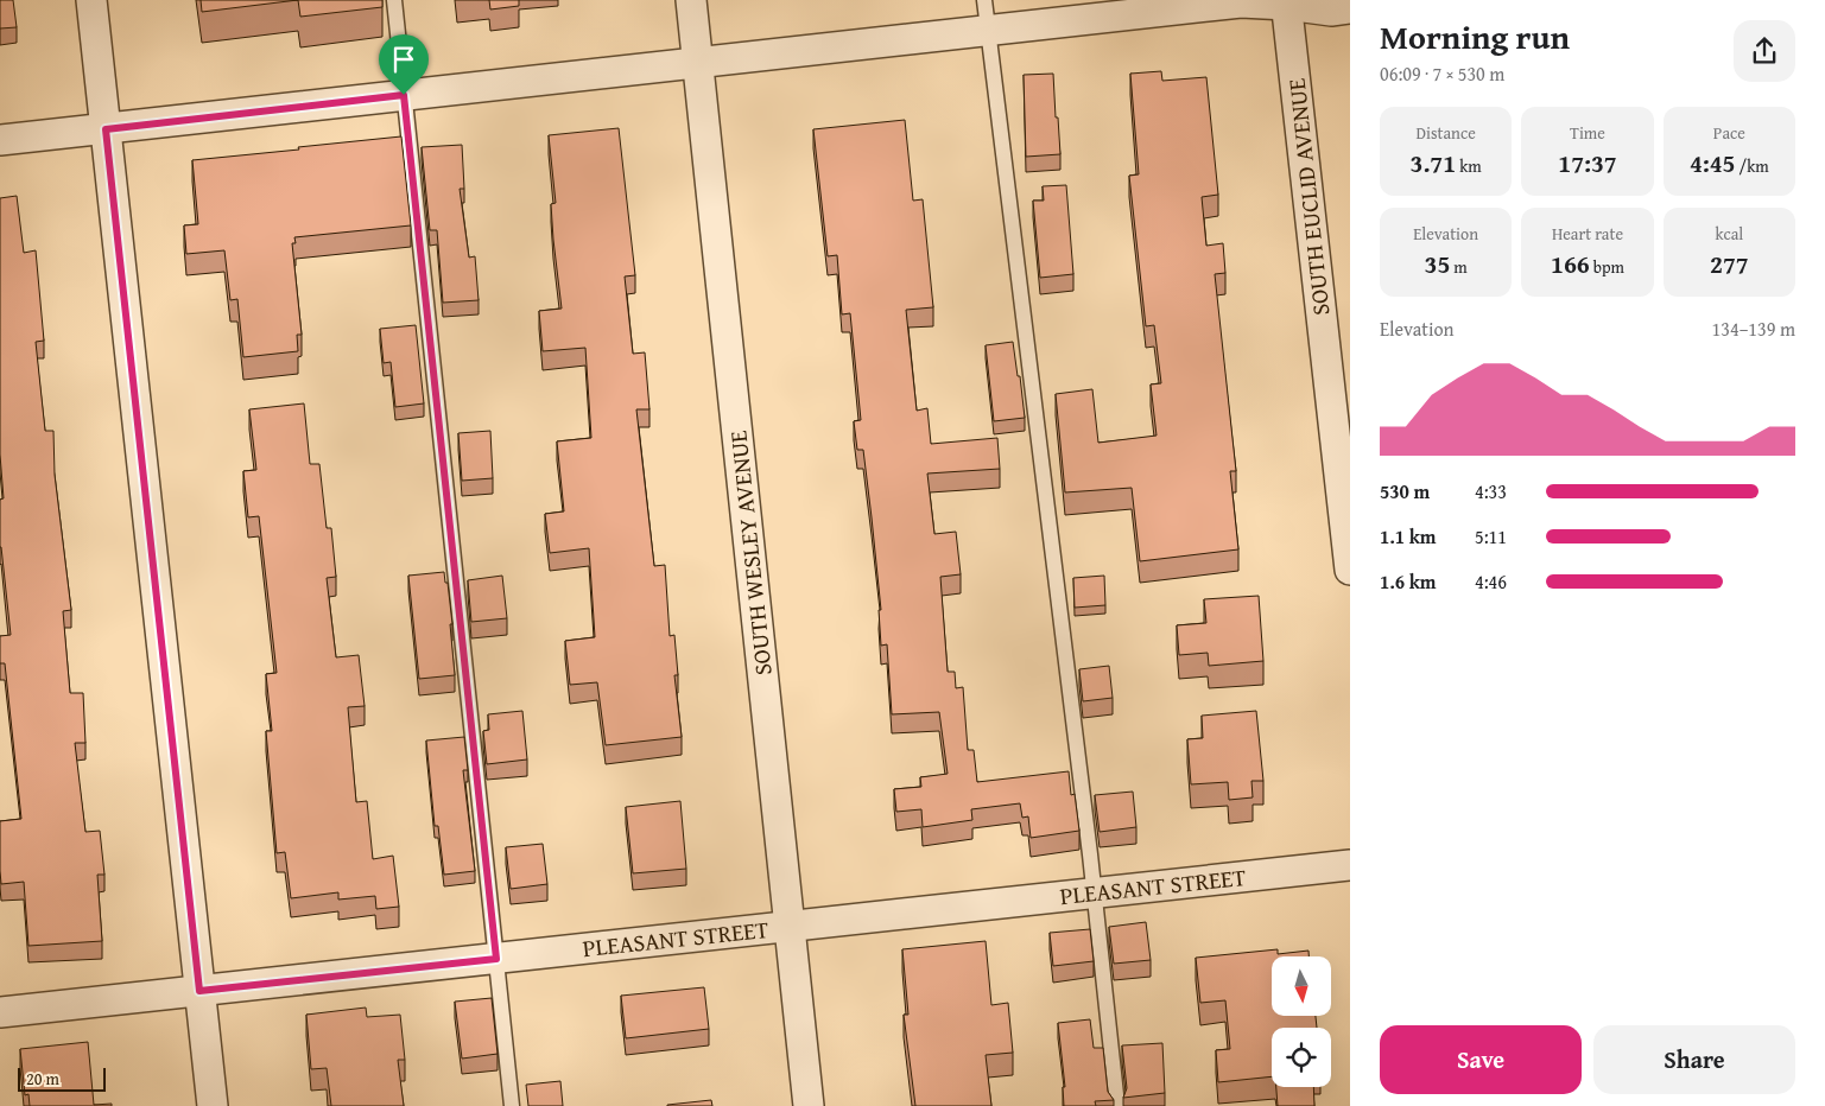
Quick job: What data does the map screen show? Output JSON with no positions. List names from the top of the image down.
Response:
{
  "streets": {
    "street": ["SOUTH EUCLID AVENUE", "SOUTH WESLEY AVENUE", "PLEASANT STREET"]
  },
  "crossings": [
    ["SOUTH WESLEY AVENUE", "PLEASANT STREET"]
  ],
  "scale_bar": "20 m",
  "north": "bottom",
  "page": {
    "heading": ["Morning run", "06:09 · 7 × 530 m"],
    "stats": [
      ["Distance", "3.71 km"],
      ["Time", "17:37"],
      ["Pace", "4:45 /km"],
      ["Elevation", "35 m"],
      ["Heart rate", "166 bpm"],
      ["kcal", "277"]
    ],
    "chart": ["Elevation", "134–139 m"],
    "list": [
      {
        "name": "530 m",
        "note": "4:33"
      },
      {
        "name": "1.1 km",
        "note": "5:11"
      },
      {
        "name": "1.6 km",
        "note": "4:46"
      }
    ],
    "buttons": ["Save", "Share"],
    "scale": "20 m"
  }
}
